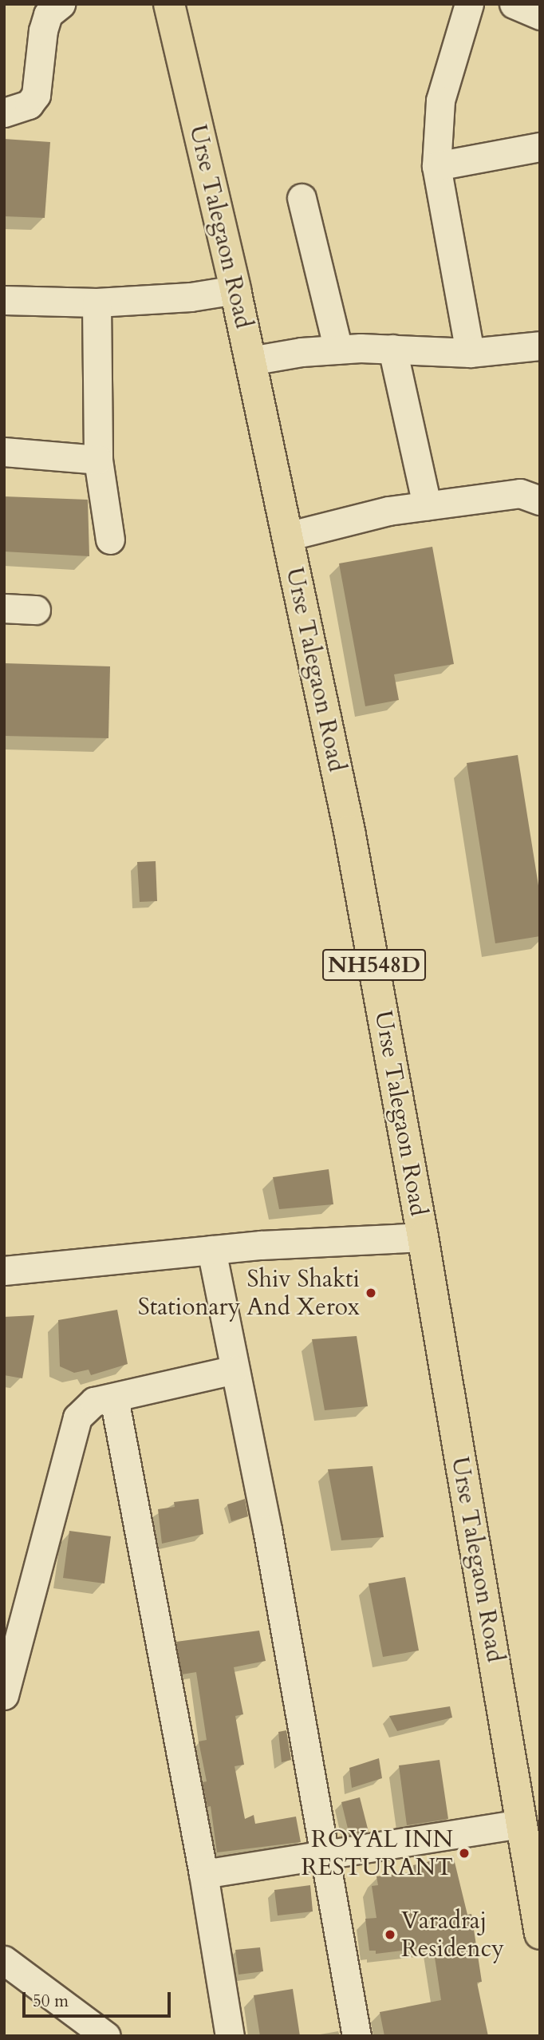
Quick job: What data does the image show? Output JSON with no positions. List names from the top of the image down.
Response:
{
  "streets": {
    "highway": ["Urse Talegaon Road", "NH548D"]
  },
  "places": ["Shiv Shakti Stationary And Xerox", "ROYAL INN RESTURANT", "Varadraj Residency"],
  "scale_bar": "50 m"
}
